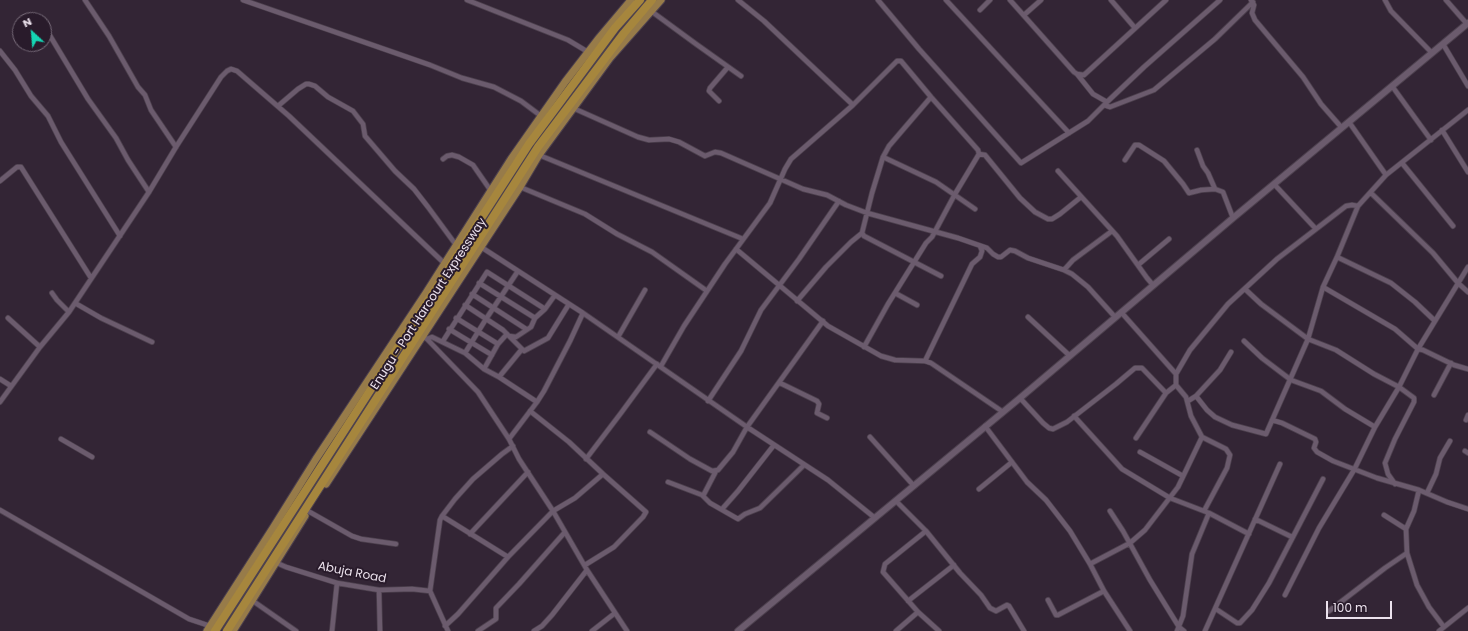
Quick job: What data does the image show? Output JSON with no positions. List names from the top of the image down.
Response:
{
  "streets": {
    "highway": ["Enugu - Port Harcourt Expressway"],
    "street": ["Abuja Road"]
  },
  "crossings": [
    ["Enugu - Port Harcourt Expressway", "Abuja Road"]
  ],
  "scale_bar": "100 m",
  "north": "top left"
}
